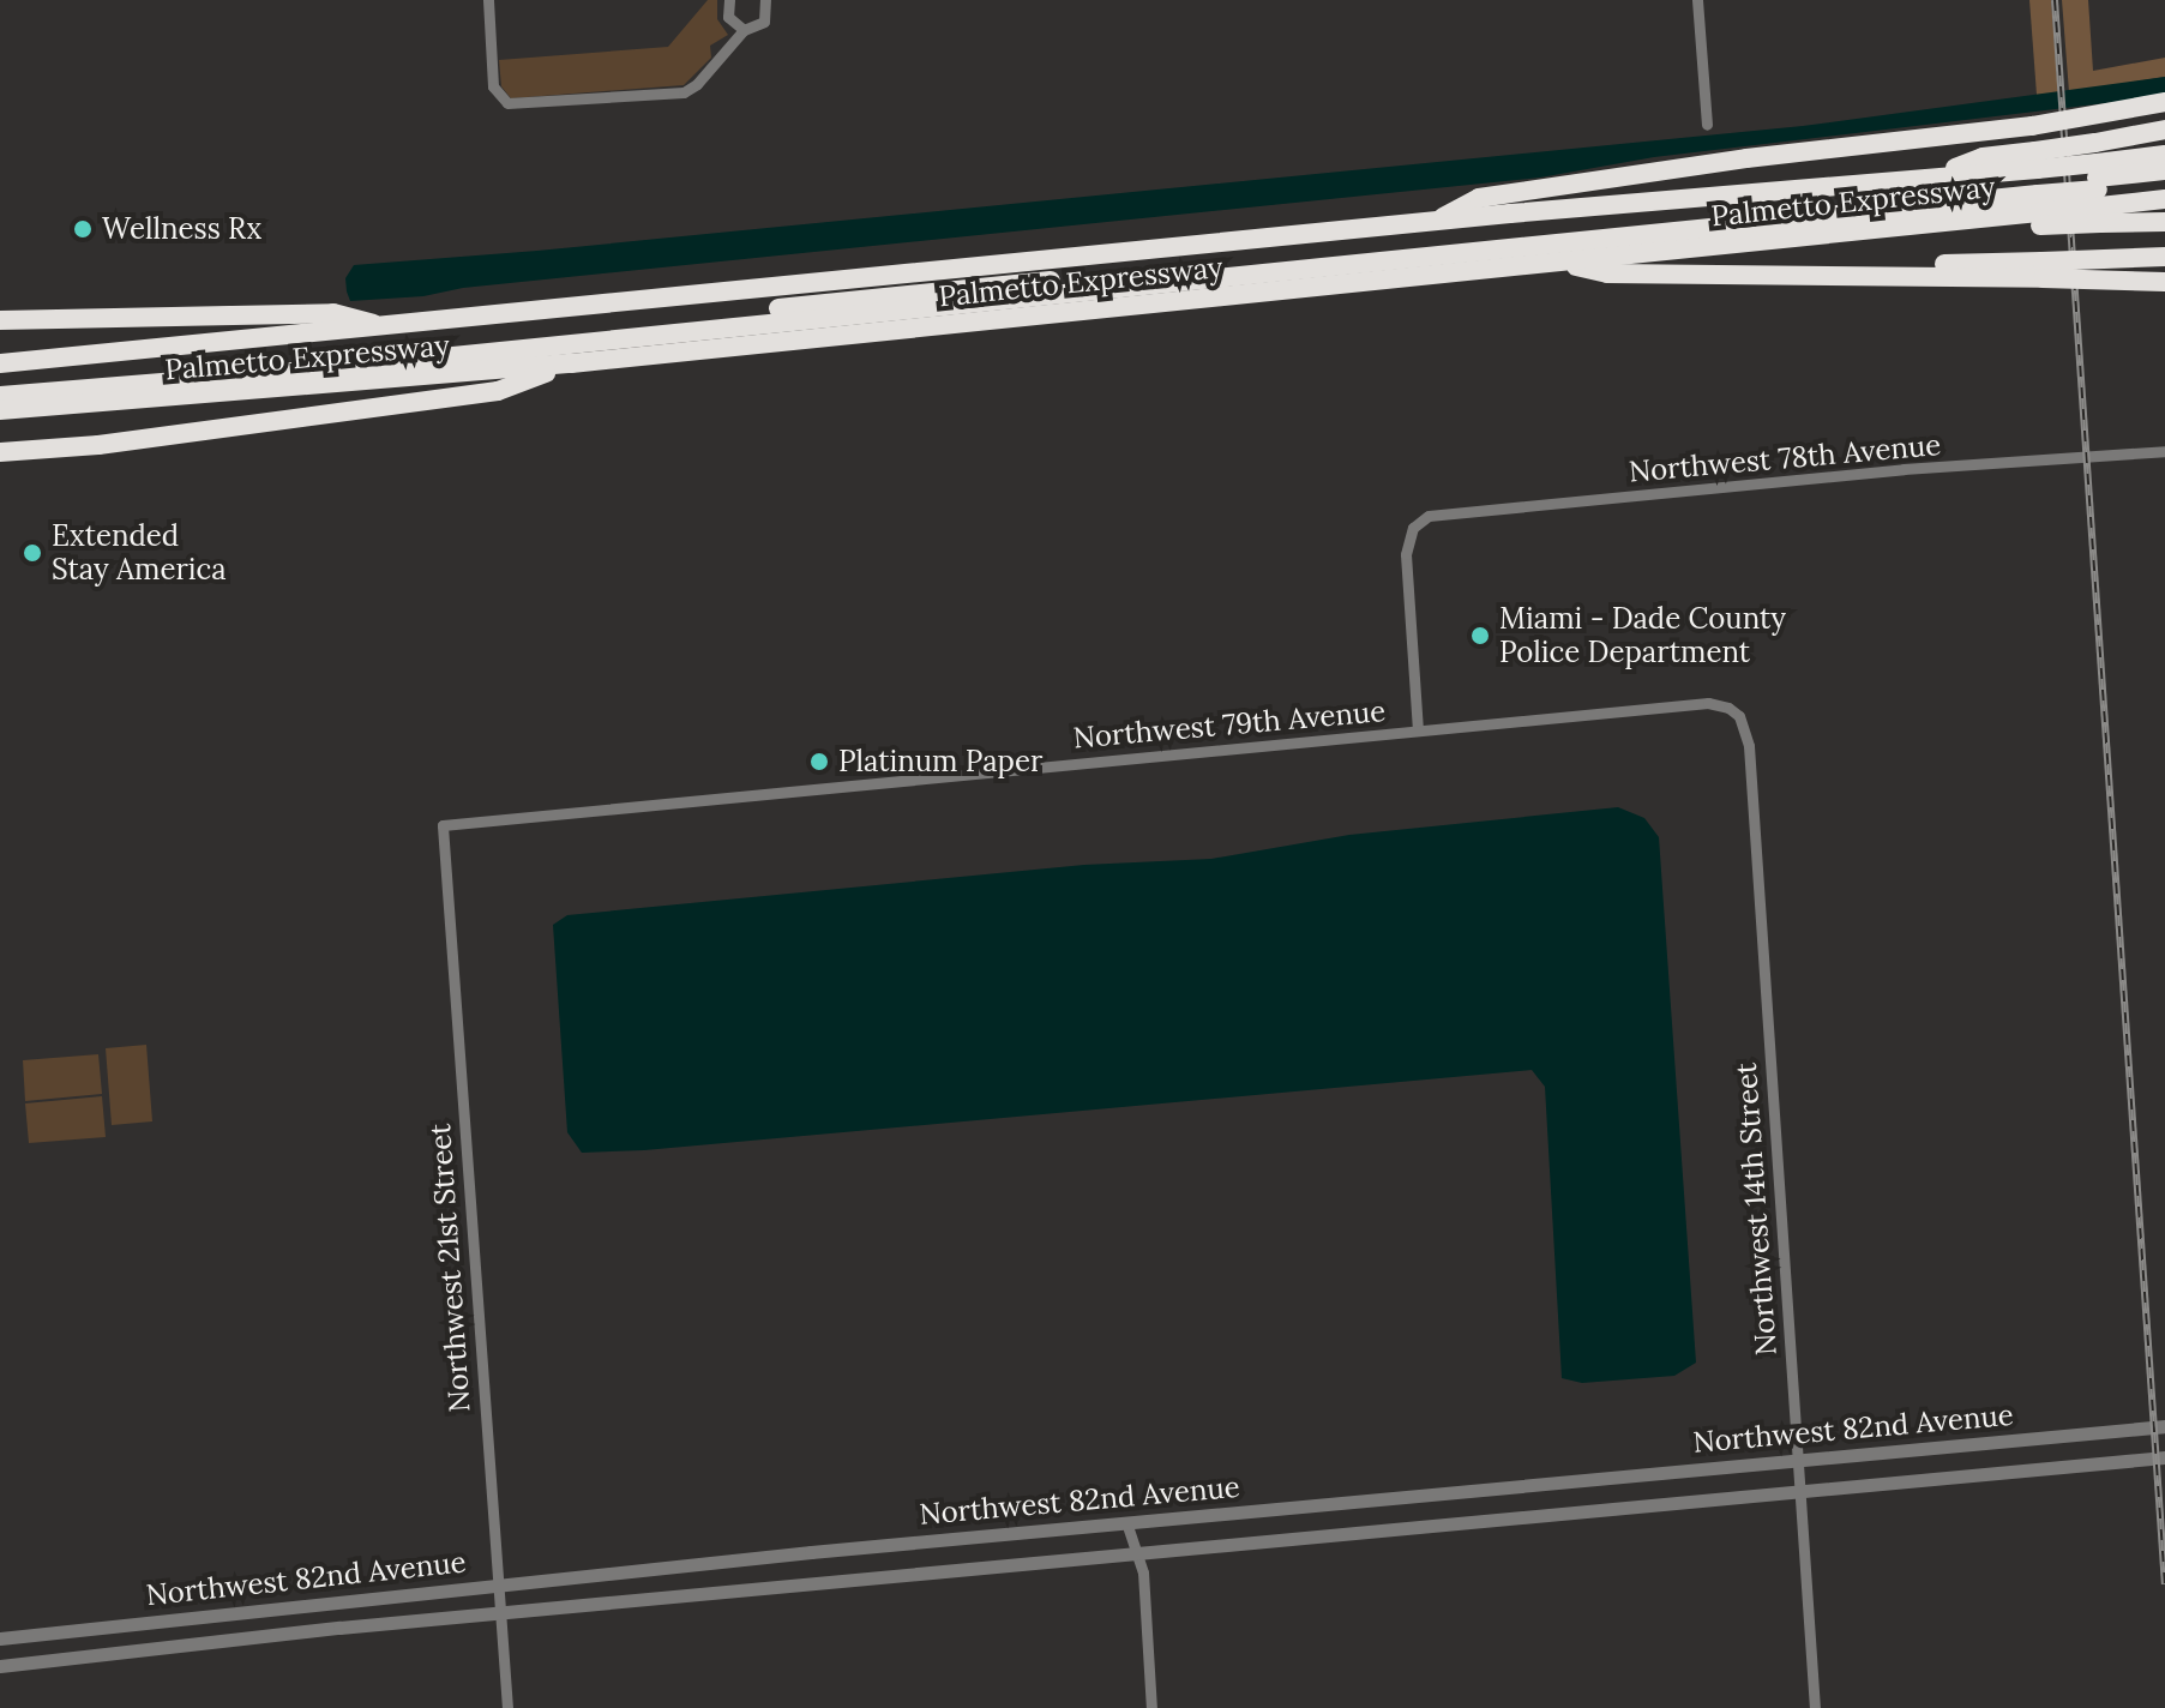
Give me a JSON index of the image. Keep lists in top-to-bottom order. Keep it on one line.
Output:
{"streets":{"highway":["Palmetto Expressway"],"street":["Northwest 78th Avenue","Northwest 79th Avenue","Northwest 14th Street","Northwest 21st Street","Northwest 82nd Avenue"]},"crossings":[["Northwest 78th Avenue","Northwest 79th Avenue"],["Northwest 79th Avenue","Northwest 14th Street"],["Northwest 79th Avenue","Northwest 21st Street"],["Northwest 14th Street","Northwest 82nd Avenue"],["Northwest 21st Street","Northwest 82nd Avenue"]],"places":["Wellness Rx","Extended Stay America","Miami - Dade County Police Department","Platinum Paper"]}
